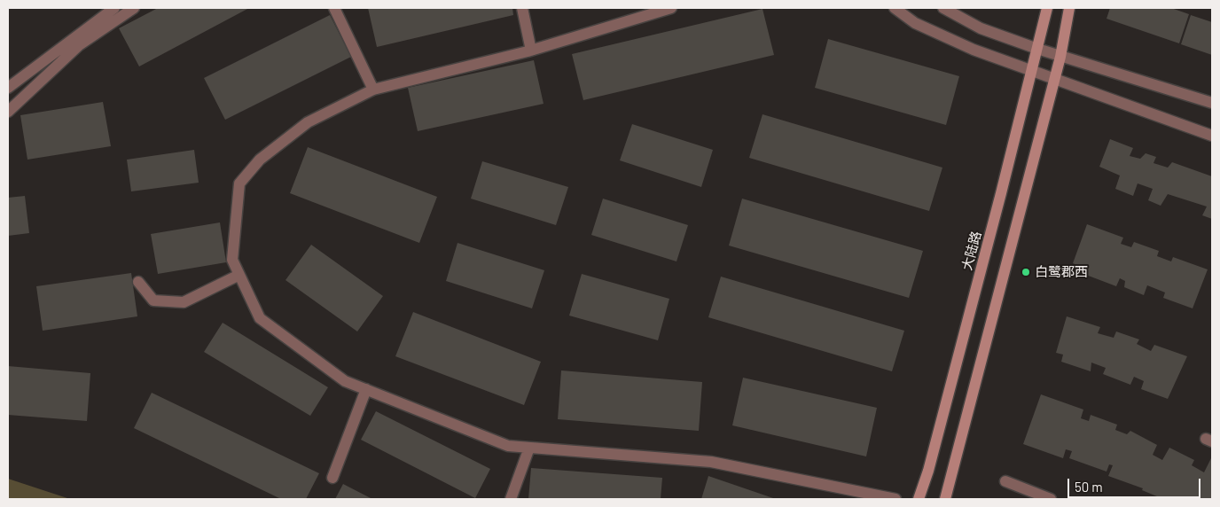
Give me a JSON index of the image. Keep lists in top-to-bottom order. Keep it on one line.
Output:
{"streets":{"main road":["大陆路"]},"places":["白鹭郡西"],"scale_bar":"50 m"}
